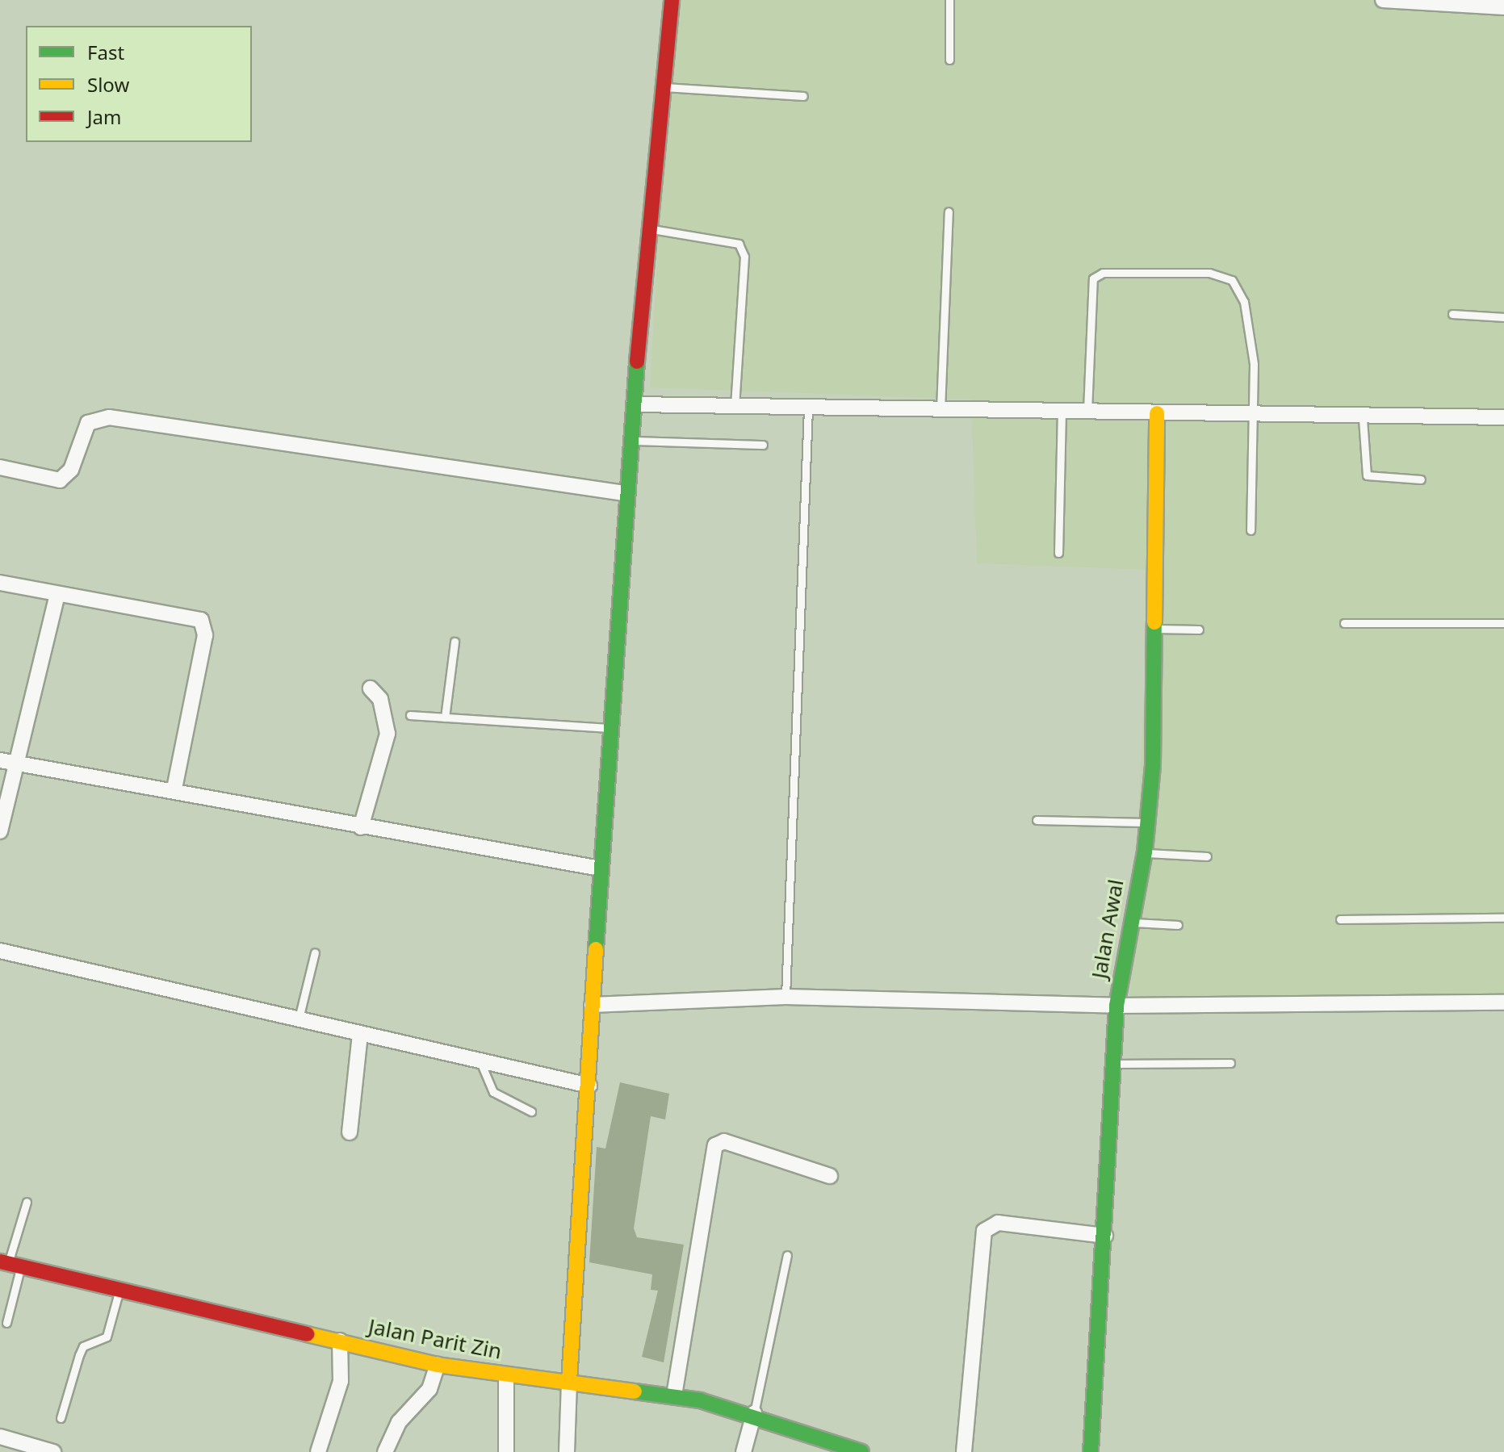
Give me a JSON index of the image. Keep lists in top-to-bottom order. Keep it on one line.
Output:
{"streets":{"street":["Jalan Awal","Jalan Parit Zin"]},"legend":["Fast","Slow","Jam"]}
